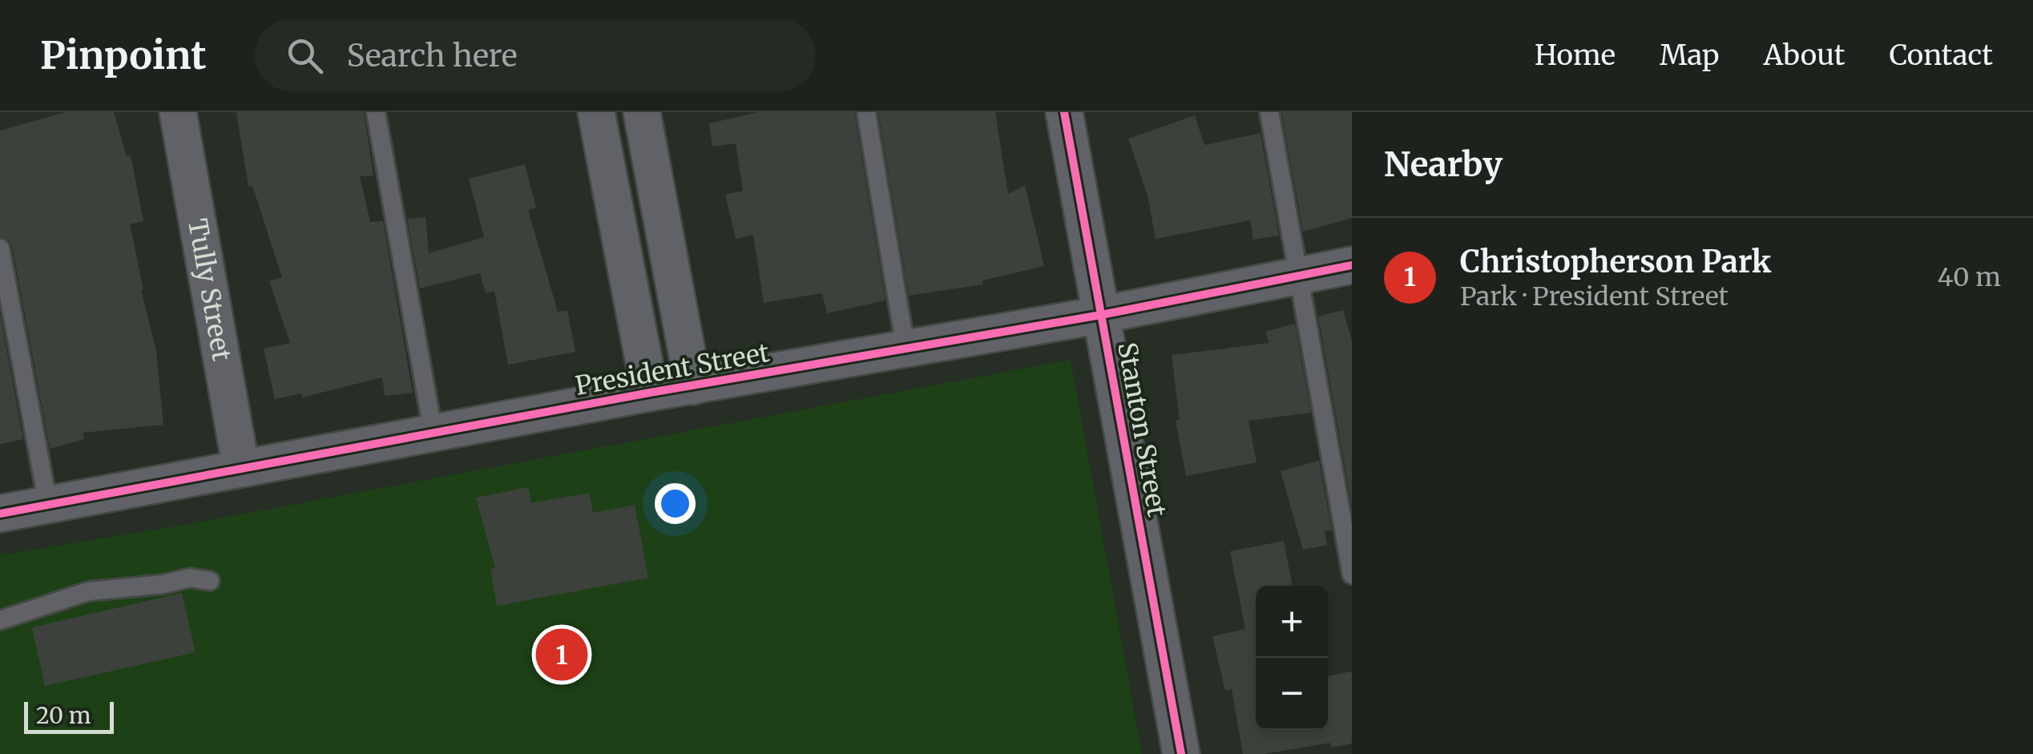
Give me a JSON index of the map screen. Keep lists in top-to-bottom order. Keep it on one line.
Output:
{"streets":{"street":["Tully Street","President Street","Stanton Street"]},"crossings":[["Tully Street","President Street"],["President Street","Stanton Street"]],"scale_bar":"20 m","page":{"header":"Pinpoint","search":"Search here","nav":["Home","Map","About","Contact"],"heading":"Nearby","list":[{"mark":"1","name":"Christopherson Park","note":"Park · President Street","value":"40 m"}],"map_buttons":["+","−"],"pins":"1","scale":"20 m"}}
